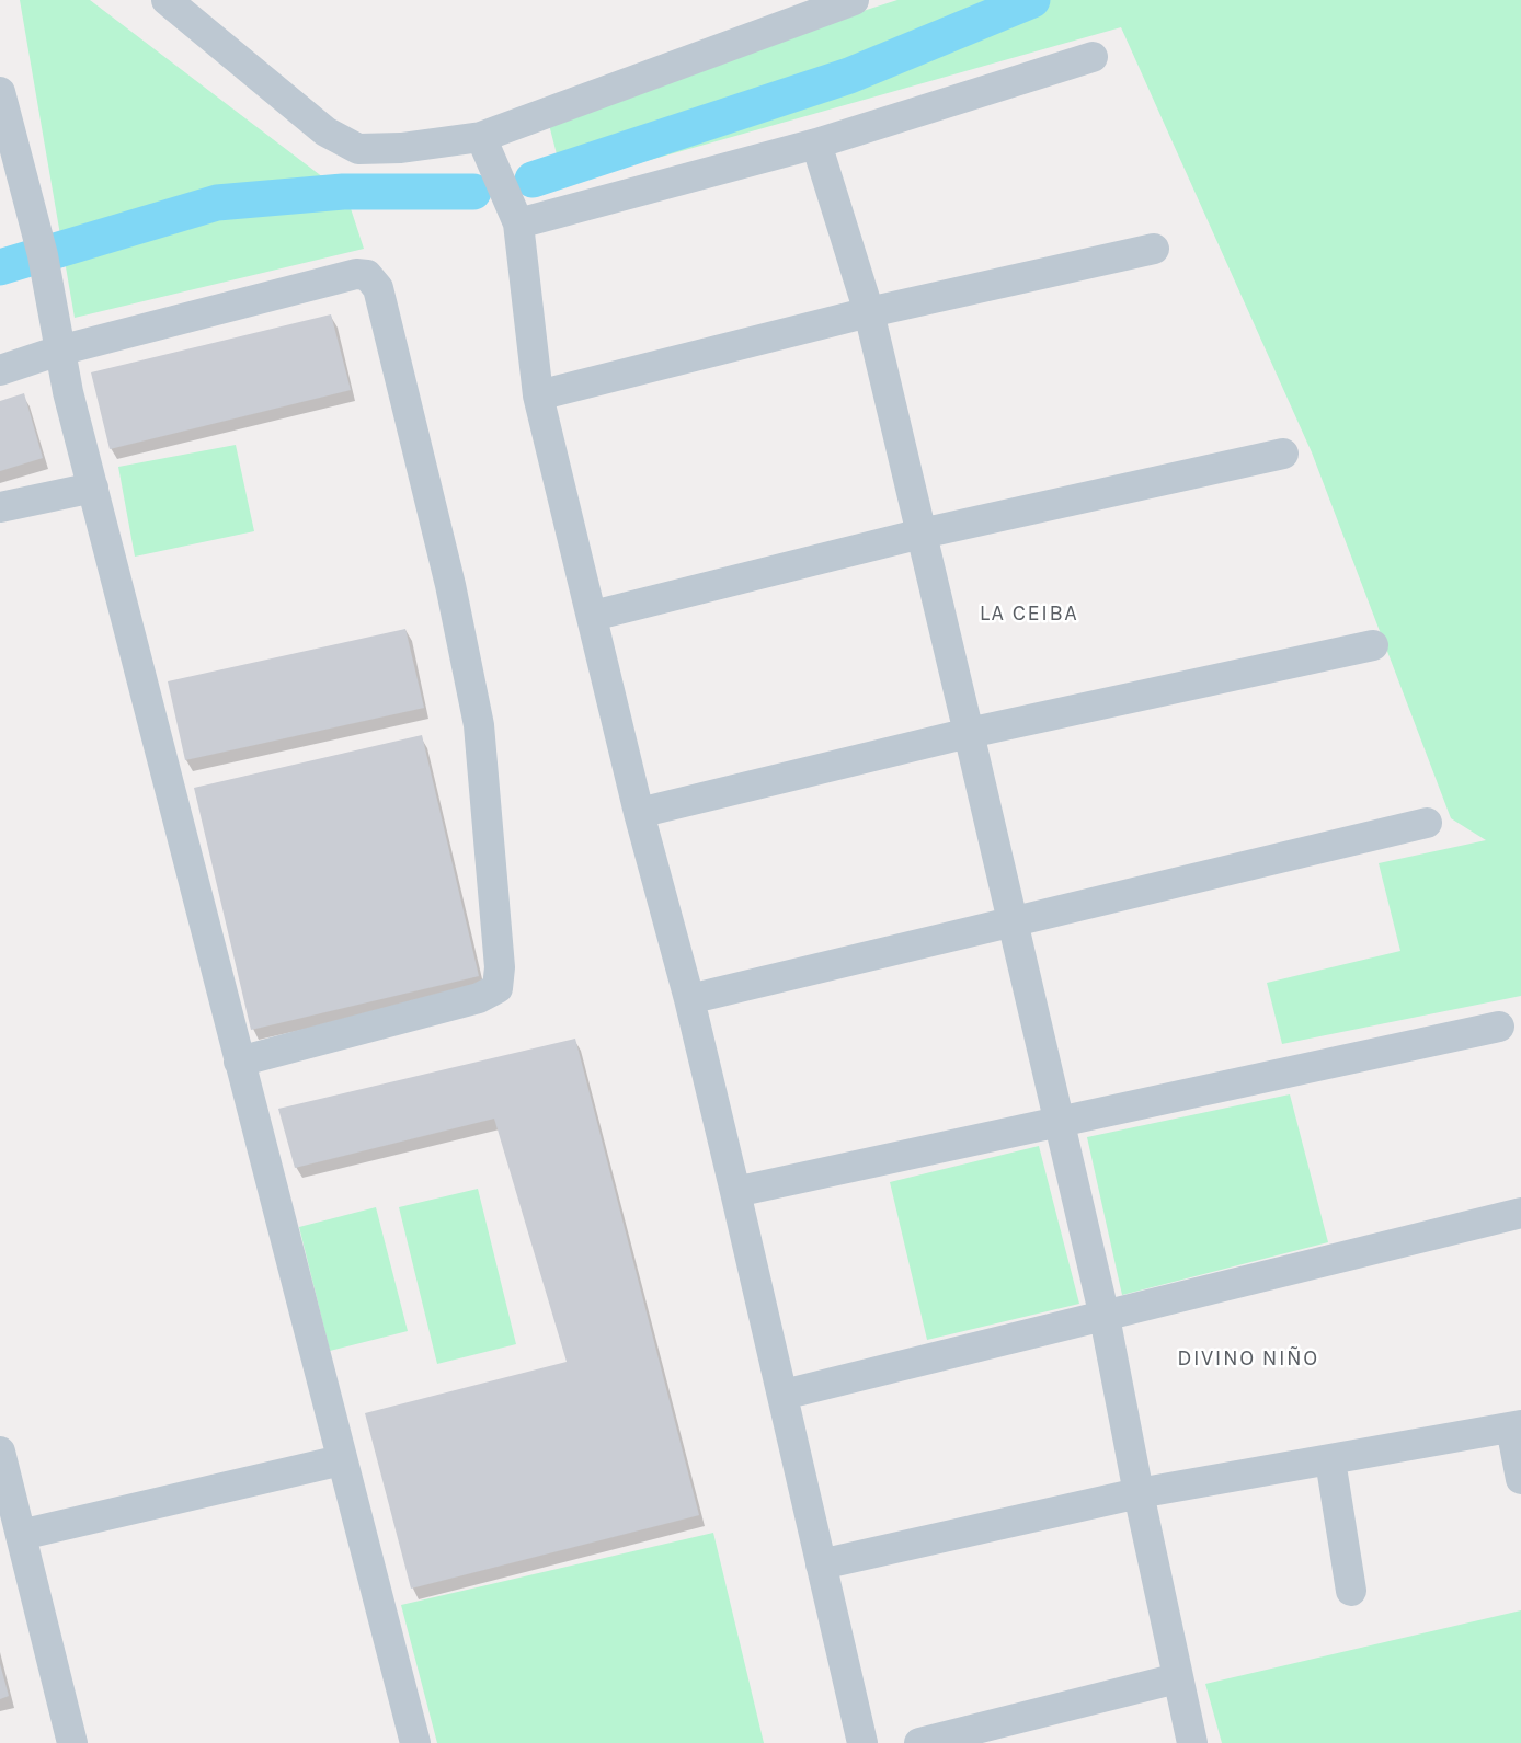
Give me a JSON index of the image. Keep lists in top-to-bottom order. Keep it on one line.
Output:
{"districts":["LA CEIBA","DIVINO NIÑO"]}
